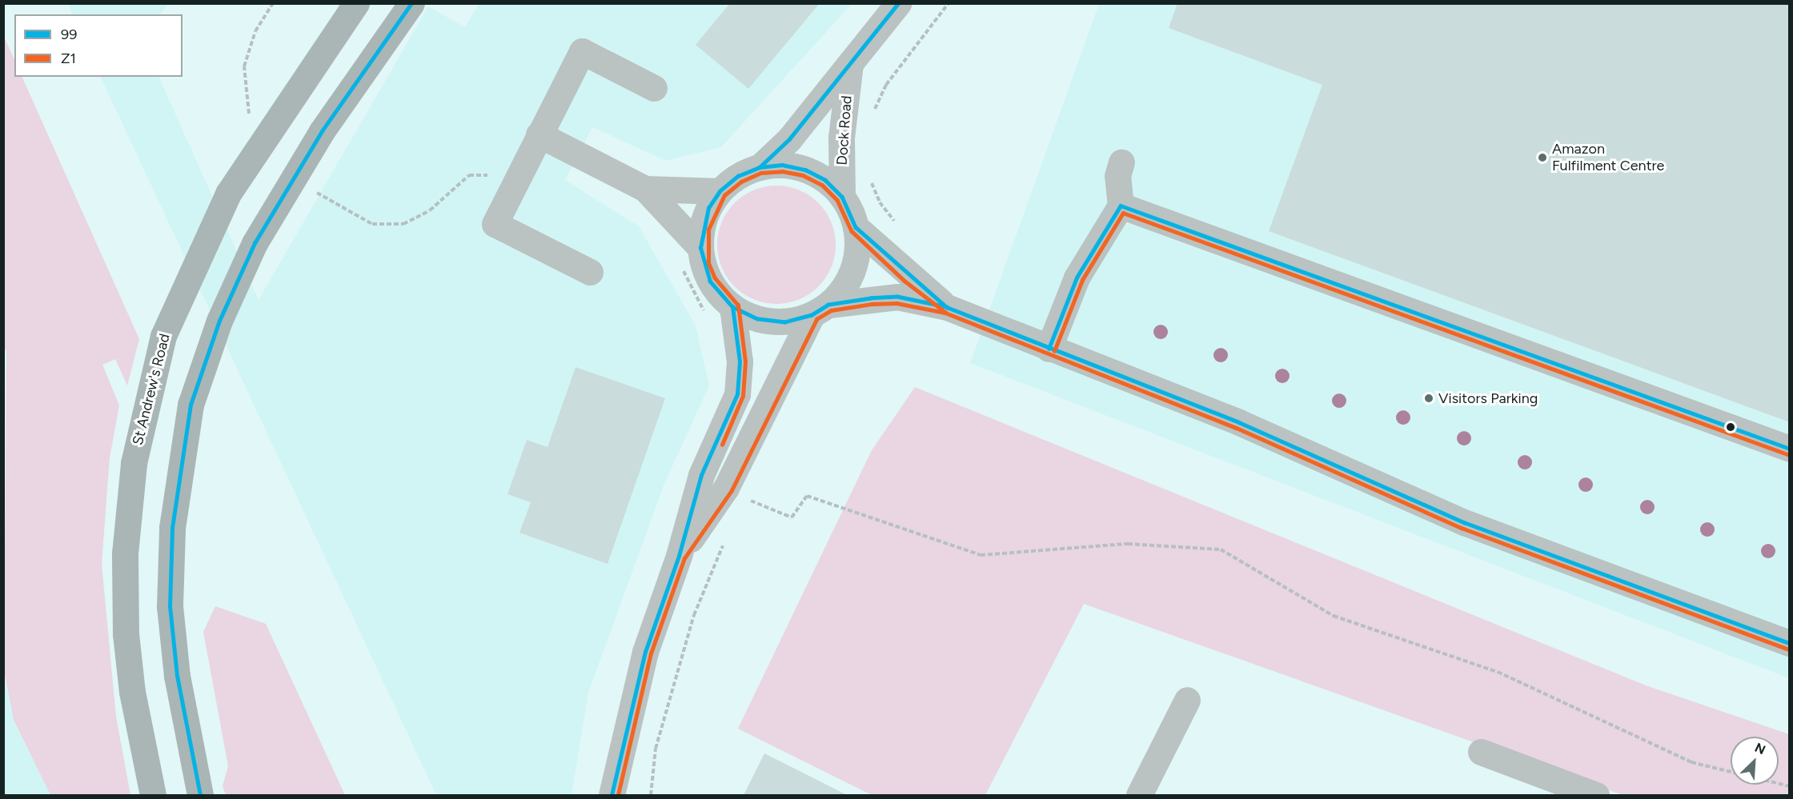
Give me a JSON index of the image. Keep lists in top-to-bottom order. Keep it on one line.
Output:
{"streets":{"highway":["St Andrew's Road"],"street":["Dock Road"]},"places":["Amazon Fulfilment Centre","Visitors Parking"],"lines":["transit line 99","transit line Z1"],"legend":["99","Z1"],"north":"top right"}
